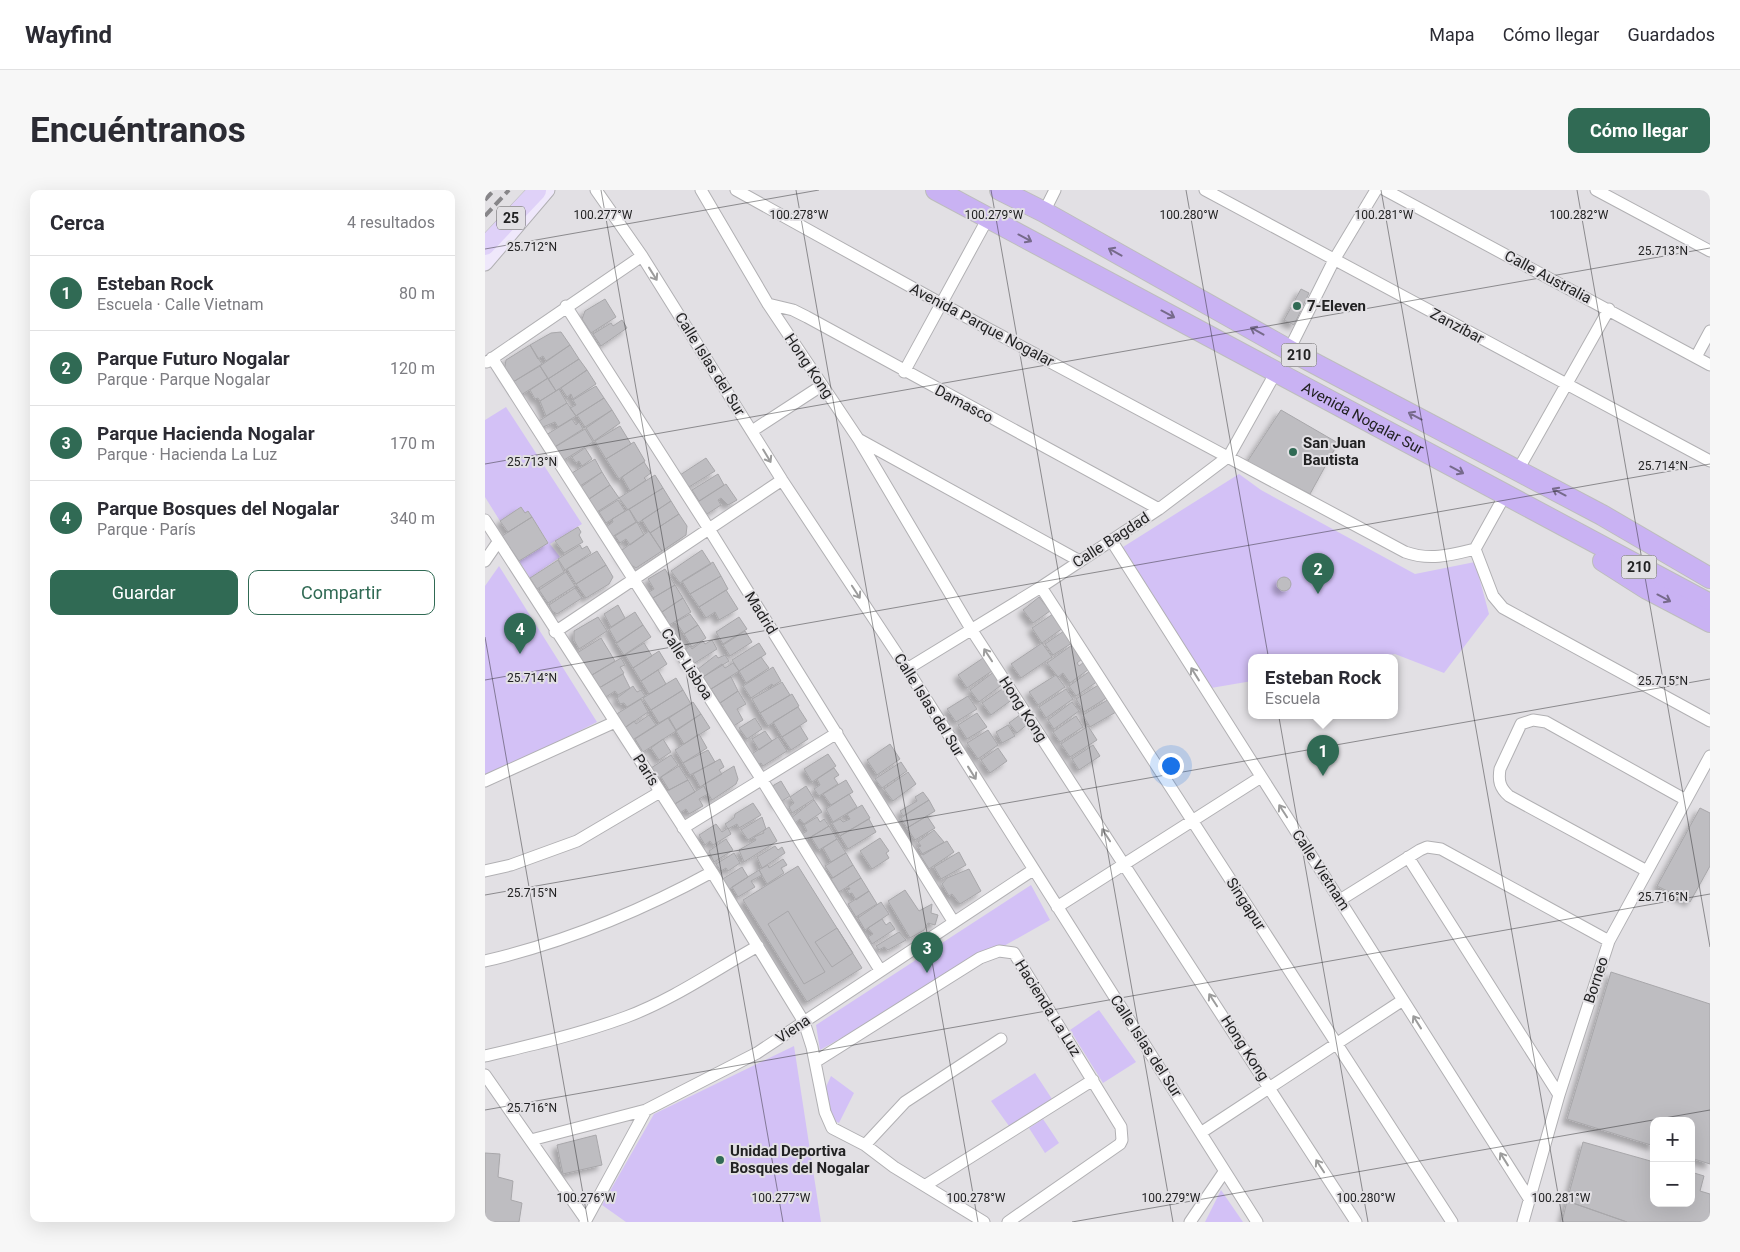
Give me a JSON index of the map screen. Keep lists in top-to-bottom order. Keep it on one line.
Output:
{"streets":{"highway":["210","Avenida Nogalar Sur"],"main road":["25"],"street":["Calle Australia","Avenida Parque Nogalar","Zanzíbar","Calle Islas del Sur","Hong Kong","Damasco","Calle Bagdad","Madrid","Calle Lisboa","París","Calle Vietnam","Singapur","Borneo","Hacienda La Luz","Viena"]},"crossings":[["Avenida Parque Nogalar","Calle Bagdad"],["Calle Islas del Sur","Calle Bagdad"],["Calle Islas del Sur","Viena"],["Hong Kong","Damasco"],["Hong Kong","Calle Bagdad"],["Damasco","Calle Bagdad"],["Avenida Nogalar Sur","Calle Bagdad"],["Calle Bagdad","Calle Vietnam"],["Calle Bagdad","Singapur"],["Madrid","Viena"],["Calle Lisboa","Viena"],["París","Viena"],["Calle Vietnam","Borneo"]],"one_way":["Calle Islas del Sur","Hong Kong","Calle Vietnam"],"places":["7-Eleven","San Juan Bautista","Unidad Deportiva Bosques del Nogalar"],"page":{"header":"Wayfind","nav":["Mapa","Cómo llegar","Guardados"],"buttons":["Cómo llegar",["Guardar","Compartir"]],"title":"Encuéntranos","heading":["Cerca","4 resultados"],"list":[{"mark":"1","name":"Esteban Rock","note":"Escuela · Calle Vietnam","value":"80 m"},{"mark":"2","name":"Parque Futuro Nogalar","note":"Parque · Parque Nogalar","value":"120 m"},{"mark":"3","name":"Parque Hacienda Nogalar","note":"Parque · Hacienda La Luz","value":"170 m"},{"mark":"4","name":"Parque Bosques del Nogalar","note":"Parque · París","value":"340 m"}],"pins":["2","4","1","3"],"popup":["Esteban Rock","Escuela"],"map_buttons":["+","−"]},"coordinates":["100.282°W","100.277°W","100.278°W","100.279°W","100.280°W","100.281°W","25.712°N","25.713°N","25.714°N","25.715°N","25.716°N","100.276°W"]}
